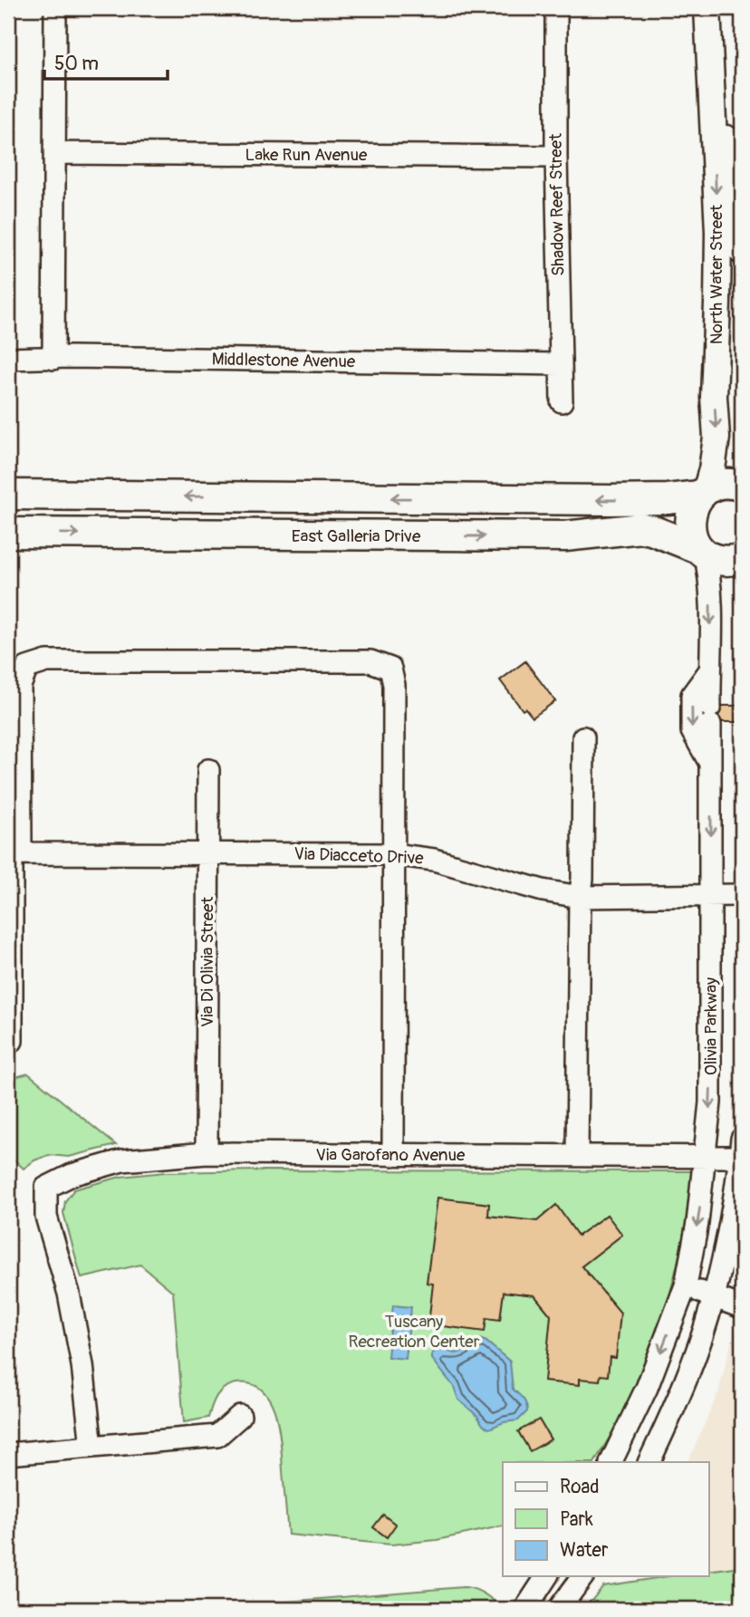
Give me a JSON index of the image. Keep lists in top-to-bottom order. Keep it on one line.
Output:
{"streets":{"main road":["East Galleria Drive"],"street":["Lake Run Avenue","Shadow Reef Street","North Water Street","Middlestone Avenue","Via Diacceto Drive","Via Di Olivia Street","Olivia Parkway","Via Garofano Avenue"]},"crossings":[["Lake Run Avenue","Shadow Reef Street"],["Shadow Reef Street","Middlestone Avenue"],["East Galleria Drive","Olivia Parkway"],["Via Diacceto Drive","Via Di Olivia Street"],["Via Diacceto Drive","Olivia Parkway"],["Via Di Olivia Street","Via Garofano Avenue"],["Olivia Parkway","Via Garofano Avenue"]],"parks":["Tuscany Recreation Center"],"legend":["Road","Park","Water"],"scale_bar":"50 m"}
